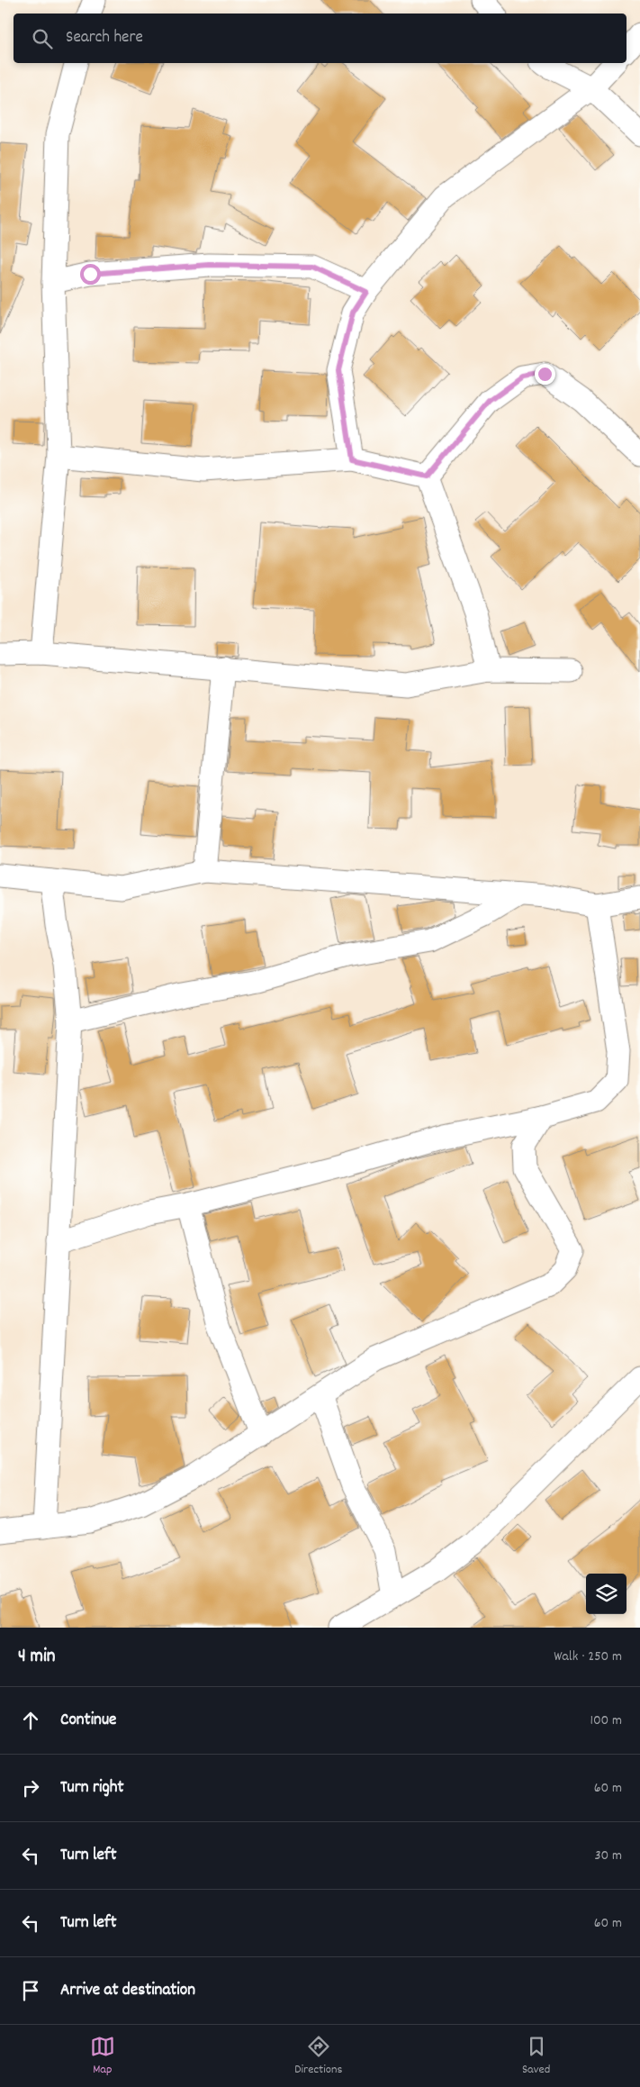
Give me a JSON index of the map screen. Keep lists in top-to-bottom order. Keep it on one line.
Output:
{"page":{"search":"Search here","heading":["4 min","Walk · 250 m"],"list":[["Continue","100 m"],["Turn right","60 m"],["Turn left","30 m"],["Turn left","60 m"],"Arrive at destination"],"nav":["Map","Directions","Saved"]}}
